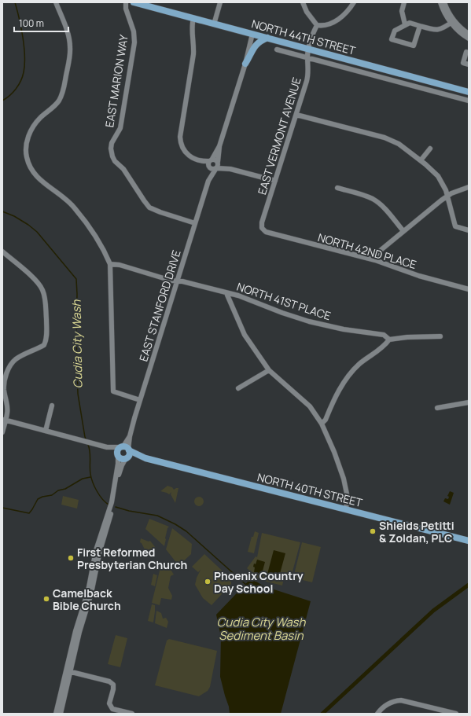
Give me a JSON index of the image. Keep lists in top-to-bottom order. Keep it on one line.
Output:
{"streets":{"main road":["NORTH 44TH STREET","NORTH 40TH STREET"],"street":["EAST MARION WAY","EAST VERMONT AVENUE","NORTH 42ND PLACE","NORTH 41ST PLACE","EAST STANFORD DRIVE"]},"crossings":[["NORTH 44TH STREET","EAST VERMONT AVENUE"],["NORTH 44TH STREET","EAST STANFORD DRIVE"],["EAST MARION WAY","EAST STANFORD DRIVE"],["EAST VERMONT AVENUE","NORTH 42ND PLACE"],["NORTH 41ST PLACE","EAST STANFORD DRIVE"],["EAST STANFORD DRIVE","NORTH 40TH STREET"]],"water":["Cudia City Wash","Cudia City Wash Sediment Basin"],"places":["Shields Petitti & Zoldan, PLC","First Reformed Presbyterian Church","Phoenix Country Day School","Camelback Bible Church"],"scale_bar":"100 m"}
